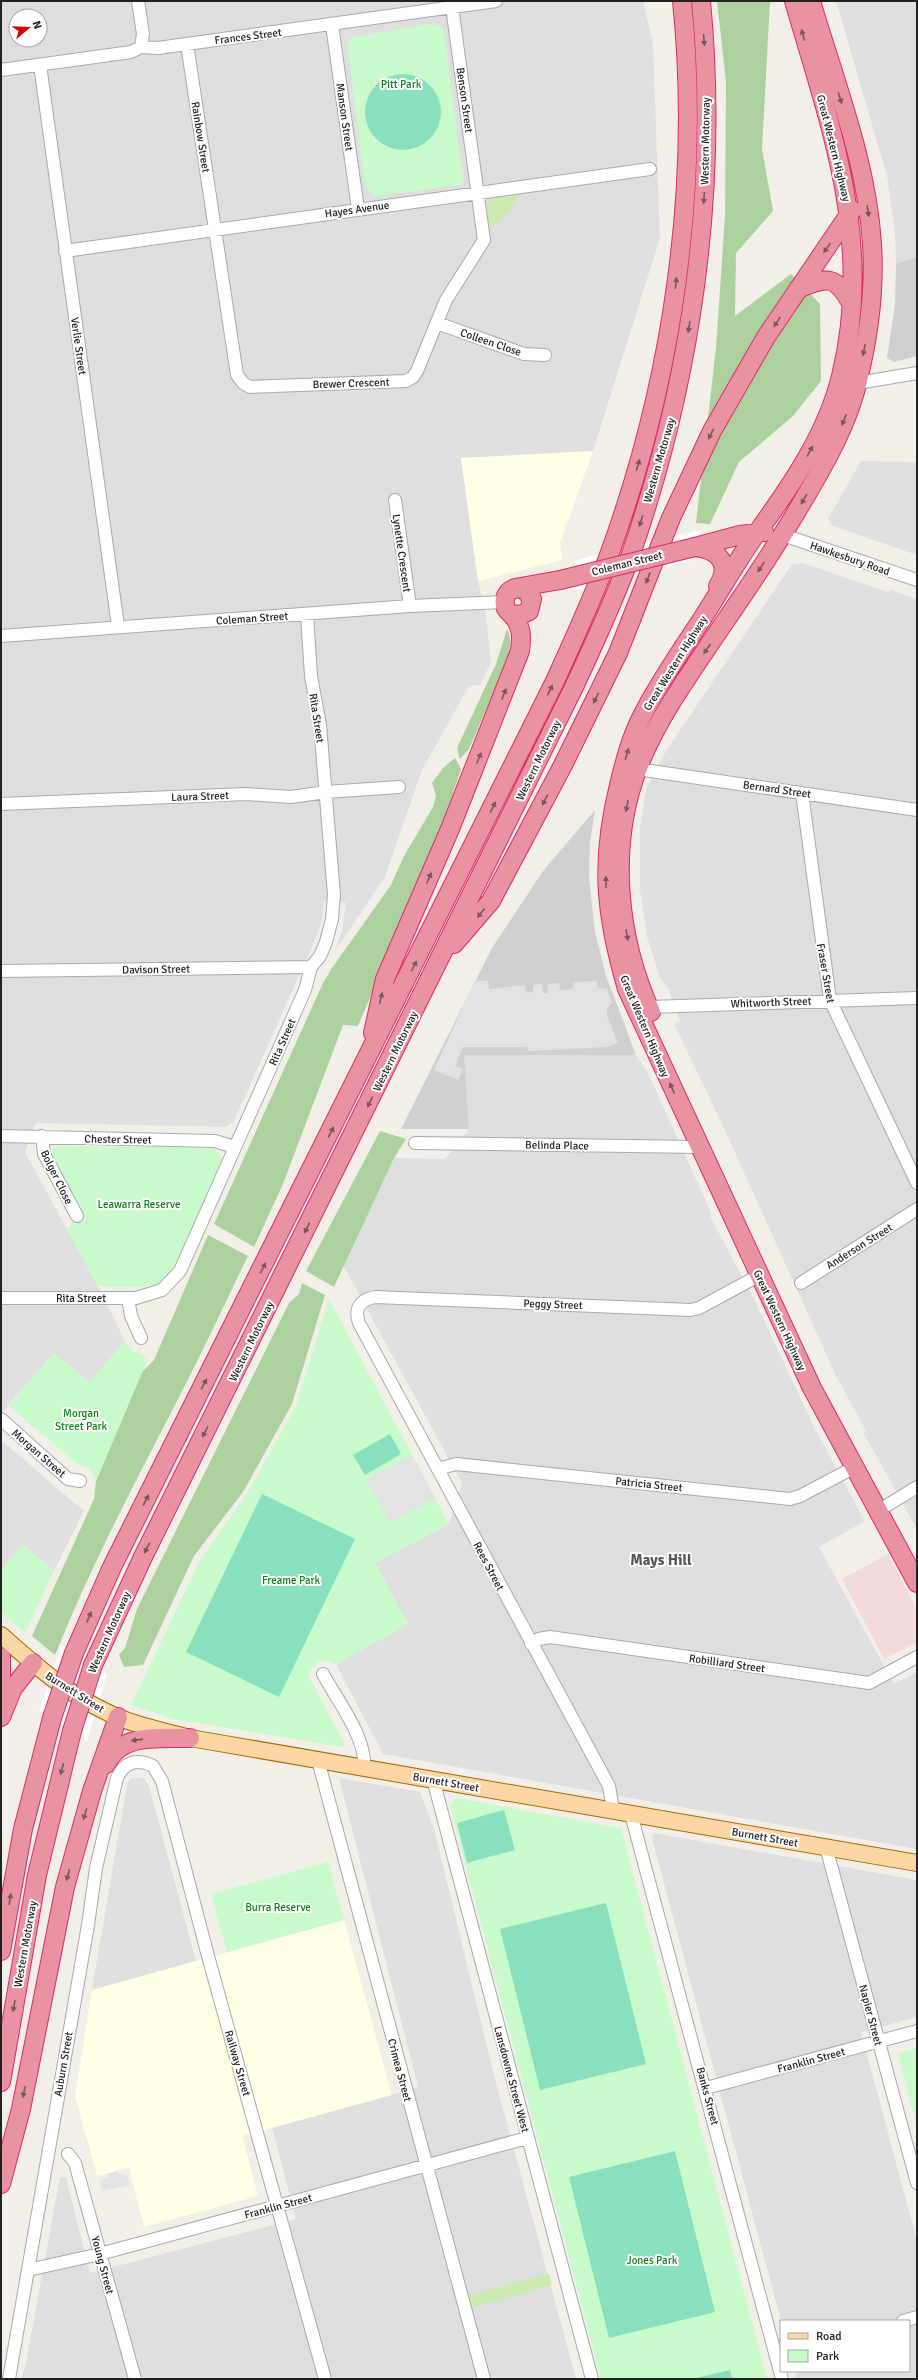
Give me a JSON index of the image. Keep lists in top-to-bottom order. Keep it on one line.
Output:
{"streets":{"highway":["Western Motorway","Great Western Highway","Coleman Street"],"main road":["Burnett Street"],"street":["Frances Street","Benson Street","Manson Street","Rainbow Street","Hayes Avenue","Colleen Close","Verlie Street","Brewer Crescent","Lynette Crescent","Hawkesbury Road","Rita Street","Bernard Street","Laura Street","Davison Street","Fraser Street","Whitworth Street","Chester Street","Belinda Place","Bolger Close","Anderson Street","Peggy Street","Morgan Street","Patricia Street","Rees Street","Robilliard Street","Napier Street","Franklin Street","Railway Street","Auburn Street","Crimea Street","Lansdowne Street West","Banks Street","Young Street"]},"crossings":[["Frances Street","Benson Street"],["Frances Street","Manson Street"],["Frances Street","Rainbow Street"],["Frances Street","Verlie Street"],["Benson Street","Hayes Avenue"],["Benson Street","Brewer Crescent"],["Manson Street","Hayes Avenue"],["Rainbow Street","Hayes Avenue"],["Rainbow Street","Brewer Crescent"],["Great Western Highway","Hawkesbury Road"],["Great Western Highway","Coleman Street"],["Great Western Highway","Bernard Street"],["Great Western Highway","Whitworth Street"],["Great Western Highway","Belinda Place"],["Great Western Highway","Peggy Street"],["Great Western Highway","Patricia Street"],["Hayes Avenue","Verlie Street"],["Hayes Avenue","Brewer Crescent"],["Colleen Close","Brewer Crescent"],["Verlie Street","Coleman Street"],["Lynette Crescent","Coleman Street"],["Hawkesbury Road","Coleman Street"],["Coleman Street","Rita Street"],["Rita Street","Laura Street"],["Rita Street","Davison Street"],["Rita Street","Chester Street"],["Bernard Street","Fraser Street"],["Fraser Street","Whitworth Street"],["Chester Street","Bolger Close"],["Peggy Street","Rees Street"],["Patricia Street","Rees Street"],["Rees Street","Robilliard Street"],["Rees Street","Burnett Street"],["Burnett Street","Napier Street"],["Burnett Street","Crimea Street"],["Burnett Street","Lansdowne Street West"],["Burnett Street","Banks Street"],["Napier Street","Franklin Street"],["Franklin Street","Railway Street"],["Franklin Street","Auburn Street"],["Franklin Street","Crimea Street"],["Franklin Street","Lansdowne Street West"],["Franklin Street","Banks Street"],["Franklin Street","Young Street"],["Railway Street","Auburn Street"]],"districts":["Mays Hill"],"parks":["Pitt Park","Leawarra Reserve","Morgan Street Park","Freame Park","Burra Reserve","Jones Park"],"legend":["Road","Park"],"north":"right"}
